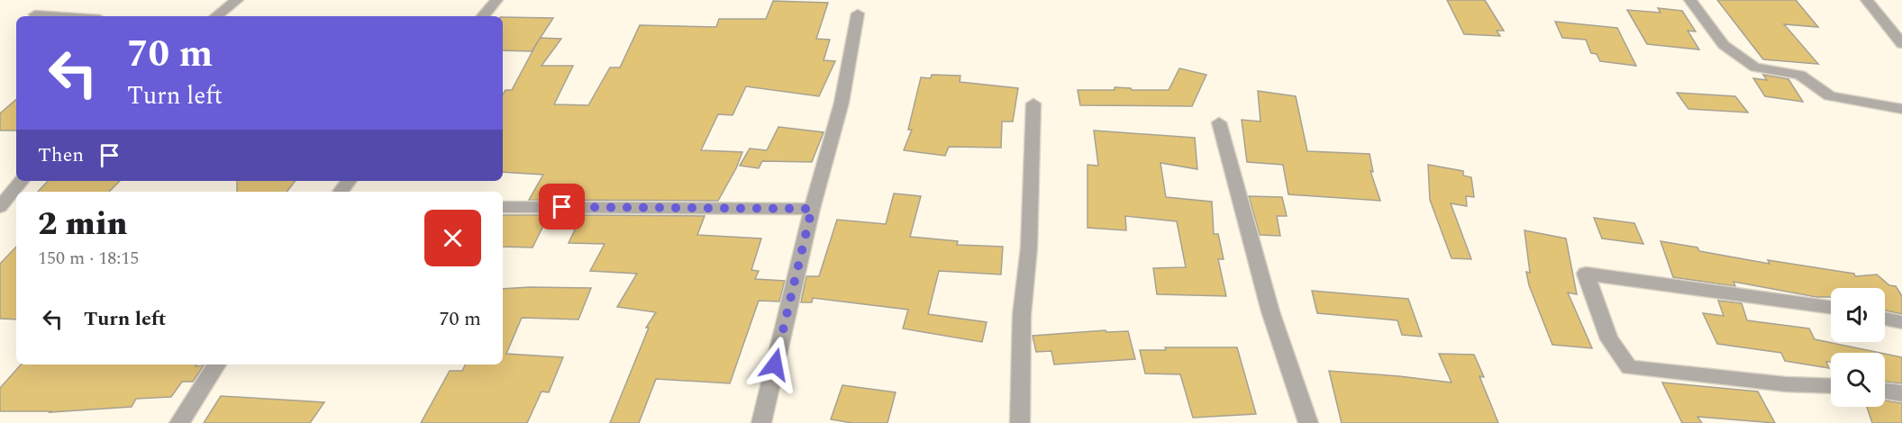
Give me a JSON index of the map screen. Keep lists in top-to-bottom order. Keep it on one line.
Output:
{"page":{"turn":["70 m","Turn left"],"then":"Then","heading":["2 min","150 m · 18:15"],"list":[{"name":"Turn left","value":"70 m"}]}}
